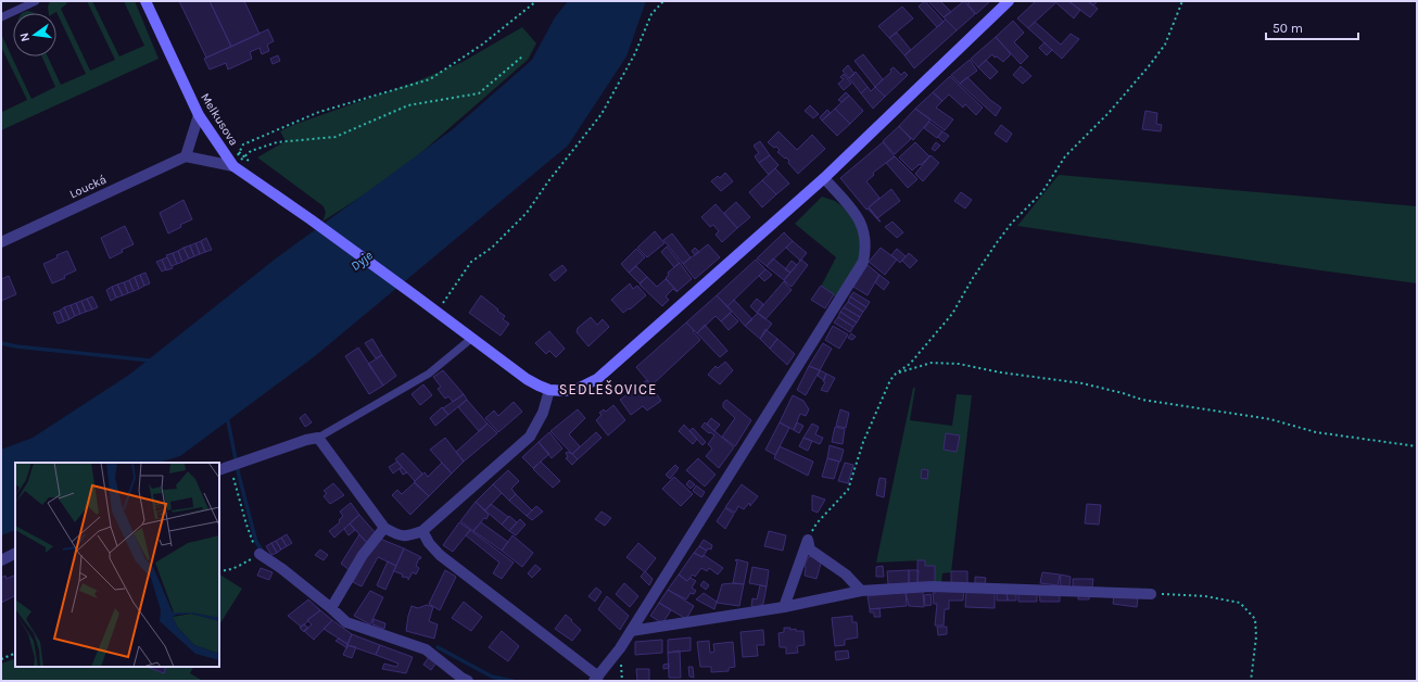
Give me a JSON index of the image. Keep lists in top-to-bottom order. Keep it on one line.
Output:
{"streets":{"street":["Melkusova","Loucká"]},"districts":["SEDLEŠOVICE"],"water":["Dyje"],"scale_bar":"50 m","north":"left"}
